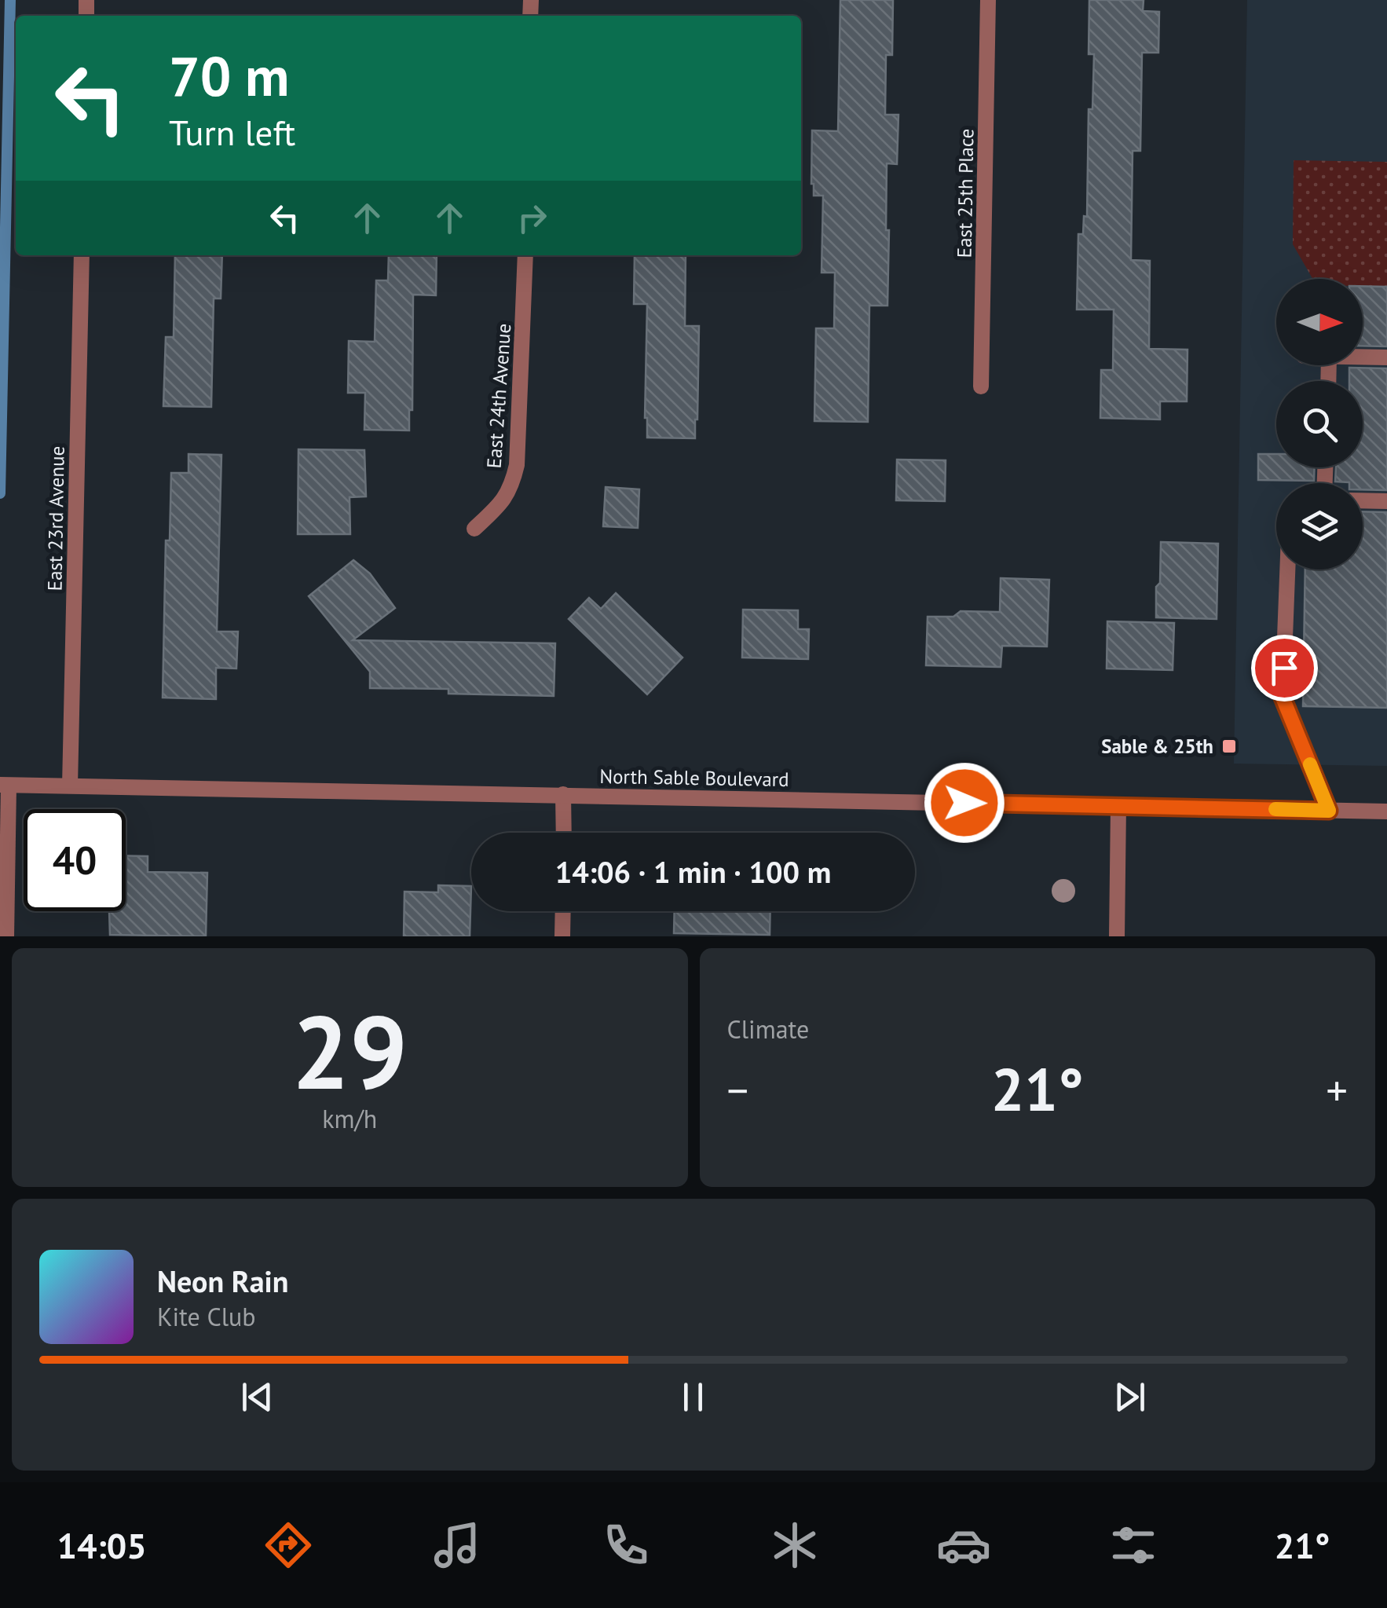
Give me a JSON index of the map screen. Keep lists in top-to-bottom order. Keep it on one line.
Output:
{"streets":{"street":["East 25th Place","East 24th Avenue","East 23rd Avenue","North Sable Boulevard"]},"crossings":[["East 23rd Avenue","North Sable Boulevard"]],"places":{"transit":["Sable & 25th"]},"north":"right","page":{"turn":["70 m","Turn left"],"limit":"40","trip":"14:06 · 1 min · 100 m","tile":[["29","km/h"],"Climate"],"heat":["−","21°","+"],"song":["Neon Rain","Kite Club"],"tabs":["14:05","21°"]}}
